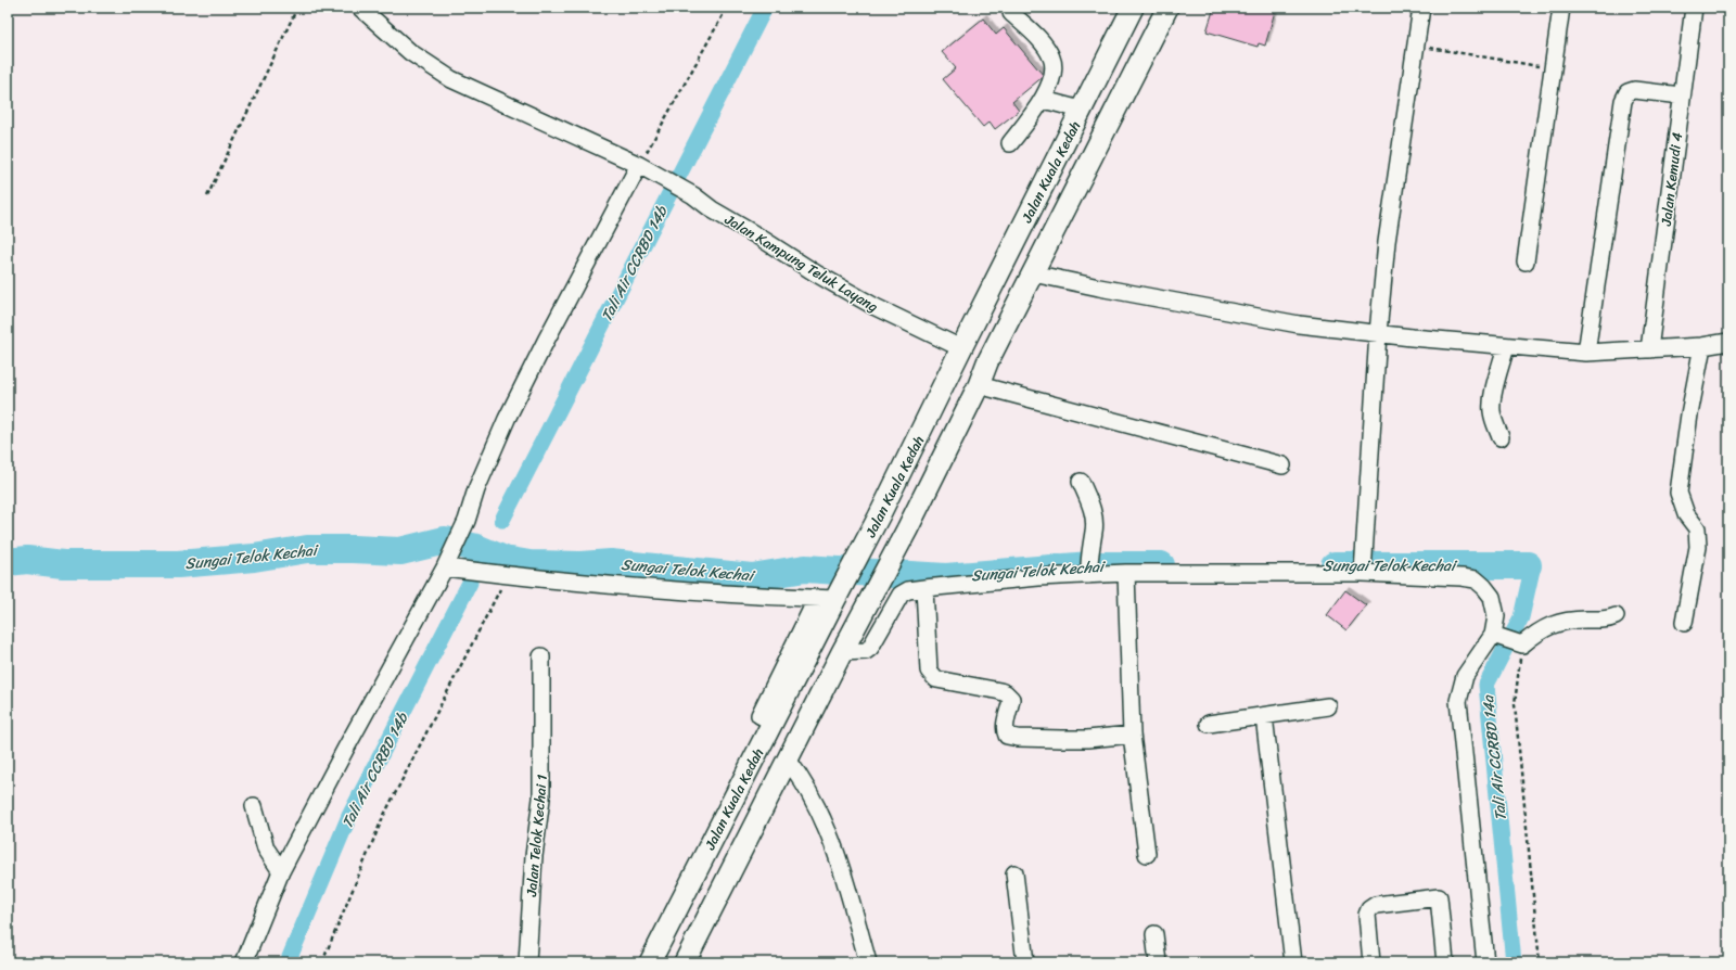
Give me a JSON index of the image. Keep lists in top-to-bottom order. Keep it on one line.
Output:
{"streets":{"main road":["Jalan Kuala Kedah"],"street":["Jalan Kemudi 4","Jalan Kampung Teluk Layang","Jalan Telok Kechai 1"]},"crossings":[["Jalan Kuala Kedah","Jalan Kampung Teluk Layang"]],"water":["Tali Air CCRBD 14b","Sungai Telok Kechai","Tali Air CCRBD 14a"]}
